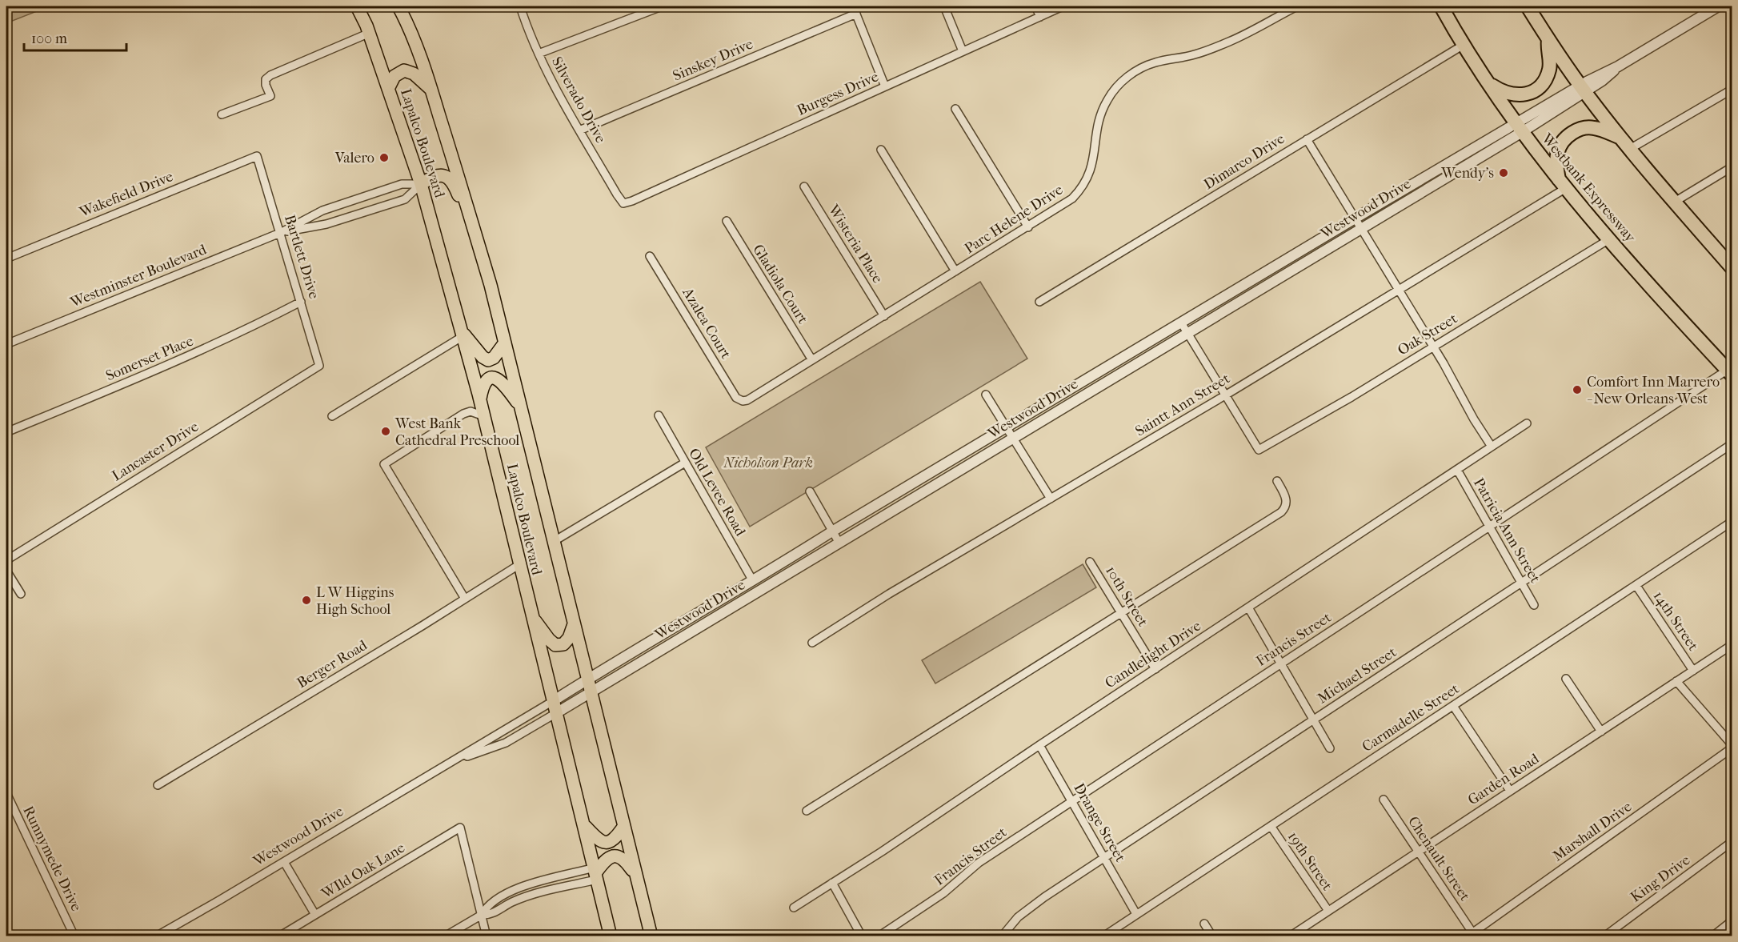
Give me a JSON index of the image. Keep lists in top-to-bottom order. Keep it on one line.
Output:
{"streets":{"highway":["Westbank Expressway"],"main road":["Lapalco Boulevard"],"street":["Sinskey Drive","Burgess Drive","Silverado Drive","Dimarco Drive","Wakefield Drive","Westwood Drive","Parc Helene Drive","Wisteria Place","Bartlett Drive","Westminster Boulevard","Gladiola Court","Azalea Court","Oak Street","Somerset Place","Saintt Ann Street","Lancaster Drive","Old Levee Road","Patricia Ann Street","10th Street","14th Street","Francis Street","Candlelight Drive","Berger Road","Michael Street","Carmadelle Street","Garden Road","Drange Street","Marshall Drive","Runnymede Drive","Chenault Street","19th Street","WIld Oak Lane","King Drive"]},"crossings":[["Sinskey Drive","Silverado Drive"],["Burgess Drive","Silverado Drive"],["Lapalco Boulevard","Westwood Drive"],["Lapalco Boulevard","Westminster Boulevard"],["Lapalco Boulevard","Berger Road"],["Dimarco Drive","Westbank Expressway"],["Westbank Expressway","Westwood Drive"],["Westbank Expressway","Oak Street"],["Westbank Expressway","Saintt Ann Street"],["Westbank Expressway","Francis Street"],["Wakefield Drive","Bartlett Drive"],["Westwood Drive","Old Levee Road"],["Parc Helene Drive","Wisteria Place"],["Parc Helene Drive","Gladiola Court"],["Parc Helene Drive","Azalea Court"],["Bartlett Drive","Westminster Boulevard"],["Bartlett Drive","Somerset Place"],["Bartlett Drive","Lancaster Drive"],["Oak Street","Saintt Ann Street"],["Patricia Ann Street","Francis Street"],["Patricia Ann Street","Candlelight Drive"],["Patricia Ann Street","Michael Street"],["10th Street","Candlelight Drive"],["14th Street","Carmadelle Street"],["14th Street","Garden Road"],["Francis Street","Drange Street"],["Candlelight Drive","Drange Street"],["Michael Street","Drange Street"],["Carmadelle Street","Drange Street"],["Carmadelle Street","19th Street"],["Garden Road","Chenault Street"],["Garden Road","19th Street"],["Marshall Drive","Chenault Street"]],"parks":["Nicholson Park"],"places":["Valero","Wendy’s","Comfort Inn Marrero - New Orleans West","West Bank Cathedral Preschool","L W Higgins High School"],"scale_bar":"100 m"}
